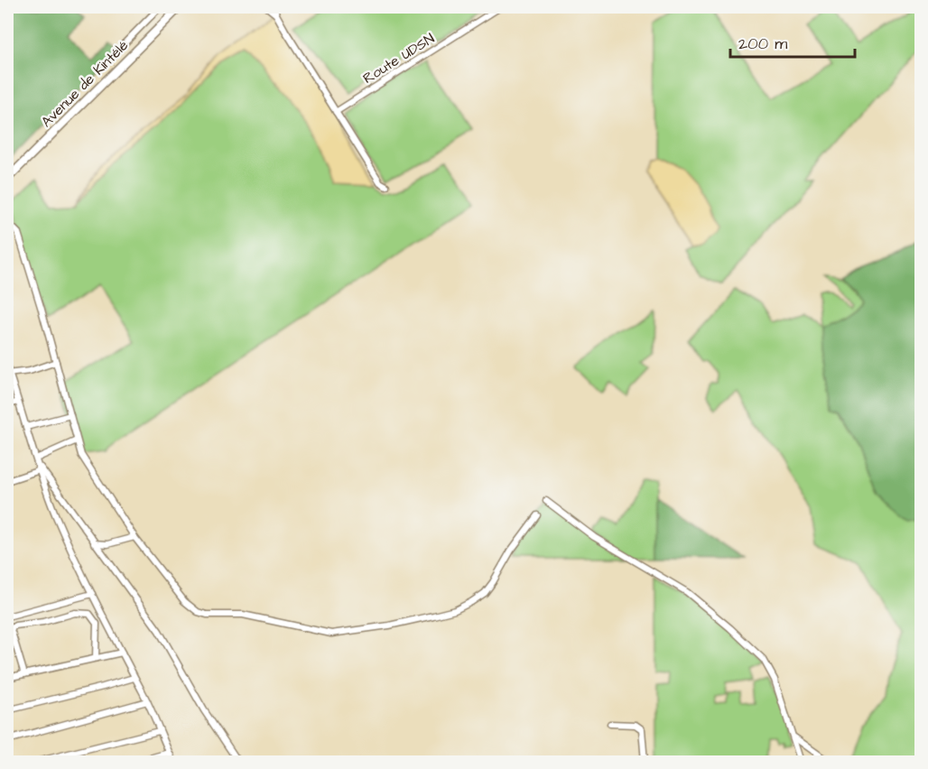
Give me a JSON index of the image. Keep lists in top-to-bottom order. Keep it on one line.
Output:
{"streets":{"main road":["Avenue de Kintélé"],"street":["Route UDSN"]},"scale_bar":"200 m"}
